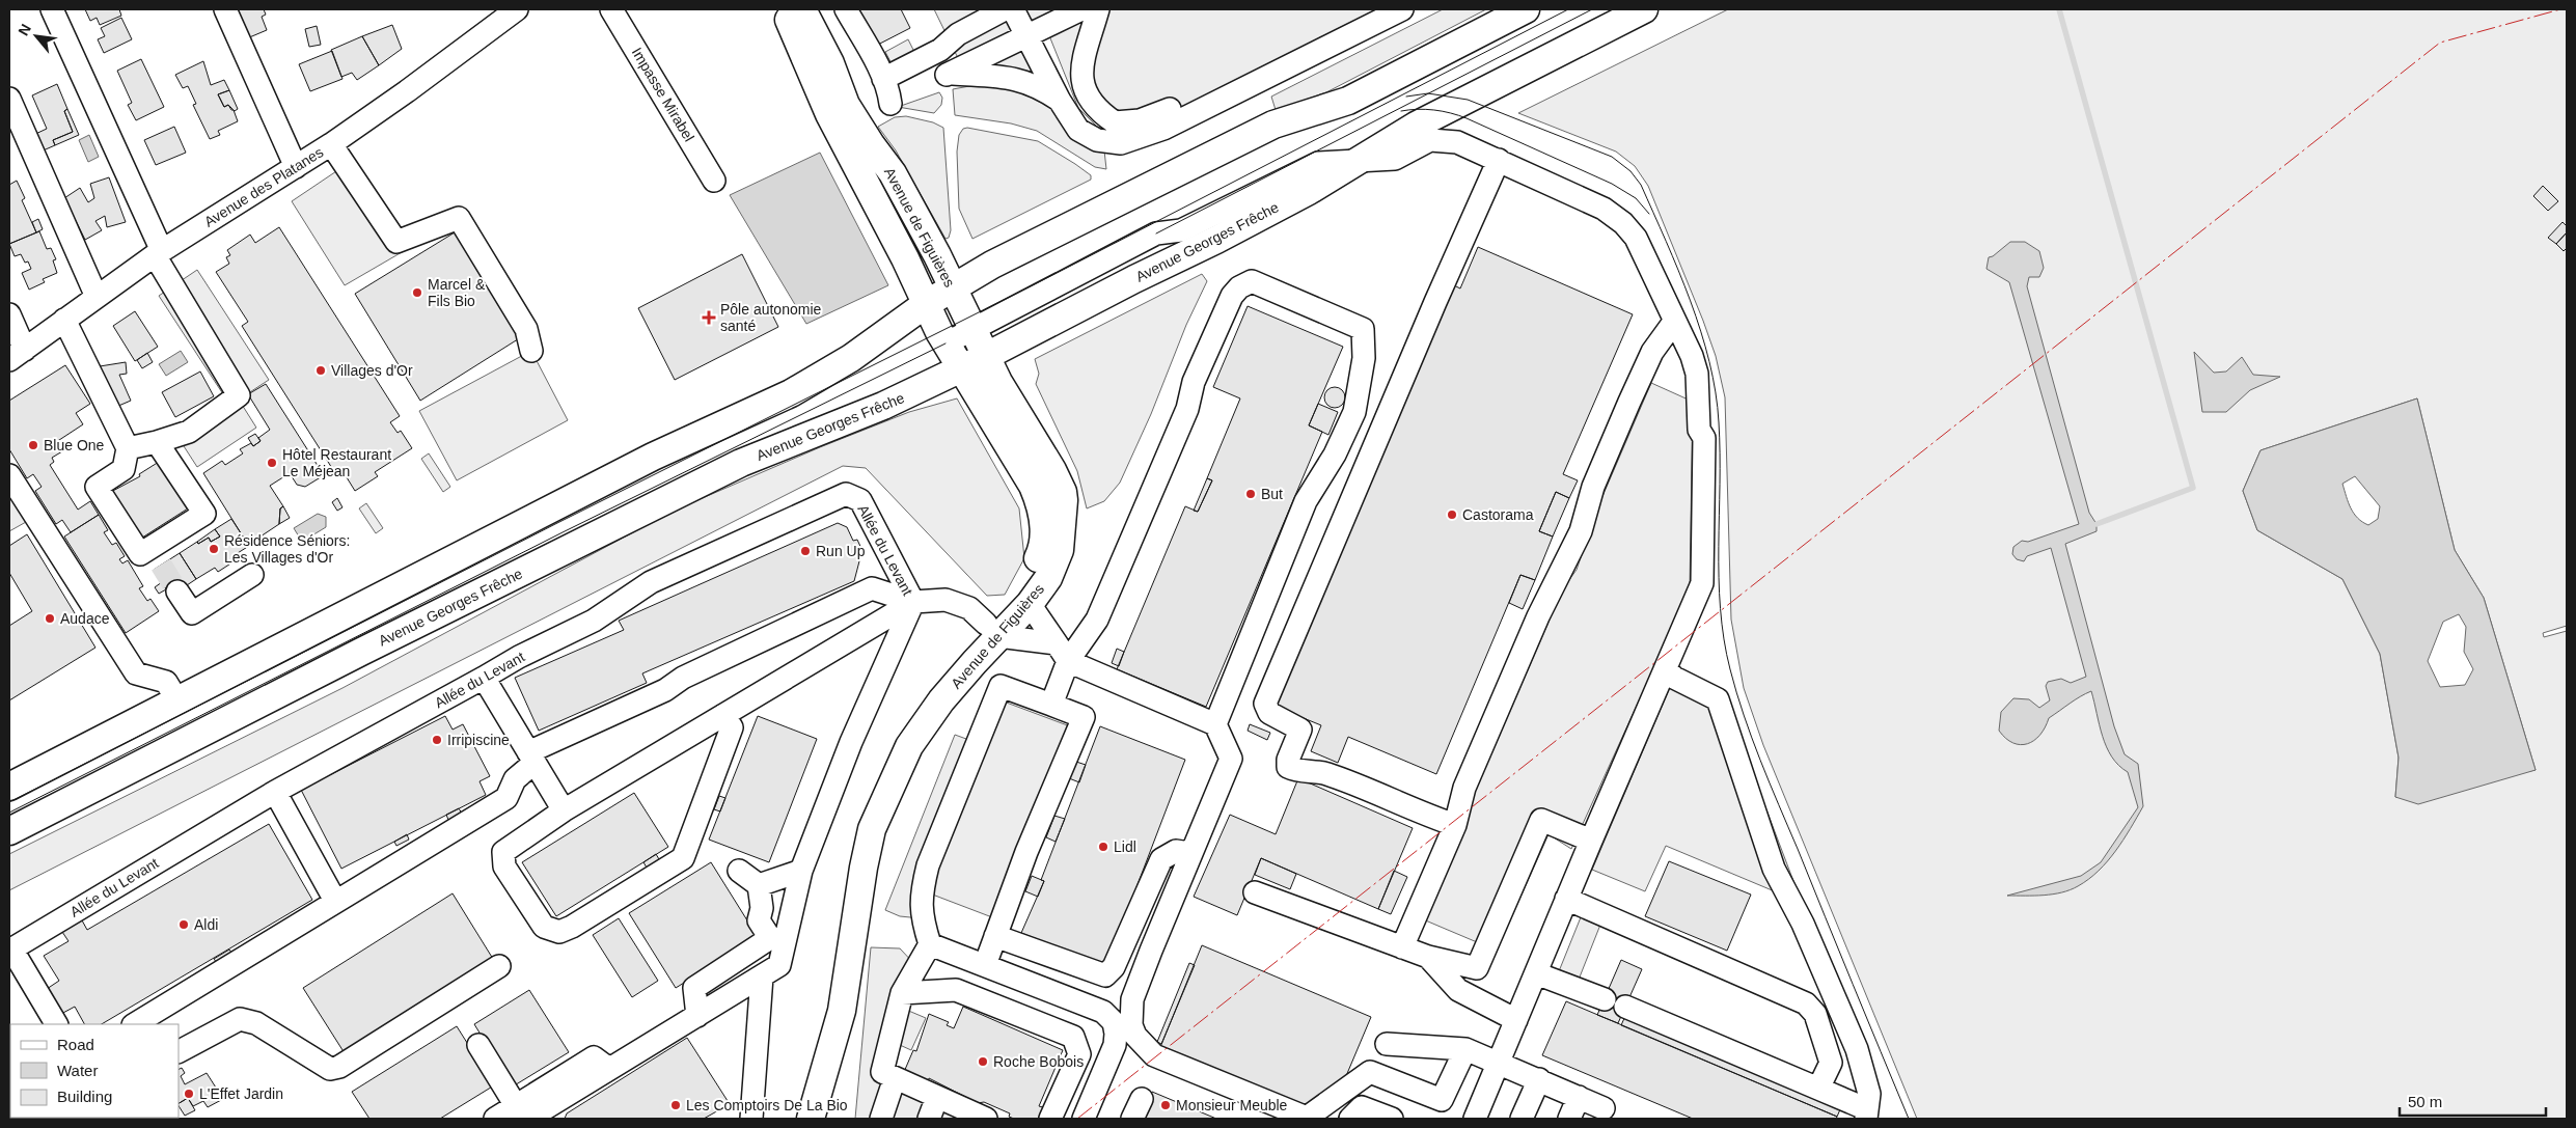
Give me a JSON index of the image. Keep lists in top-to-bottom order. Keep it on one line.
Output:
{"streets":{"main road":["Avenue de Figuières","Avenue Georges Frêche"],"street":["Impasse Mirabel","Avenue des Platanes","Allée du Levant"]},"crossings":[["Avenue de Figuières","Avenue Georges Frêche"]],"places":{"other":["Marcel & Fils Bio","Villages d'Or","Blue One","Hôtel Restaurant Le Méjean","But","Castorama","Résidence Séniors: Les Villages d'Or","Run Up","Audace","Irripiscine","Lidl","Aldi","Roche Bobois","L'Effet Jardin","Les Comptoirs De La Bio","Monsieur Meuble"],"health":["Pôle autonomie santé"]},"legend":["Road","Water","Building"],"scale_bar":"50 m","north":"top left"}
